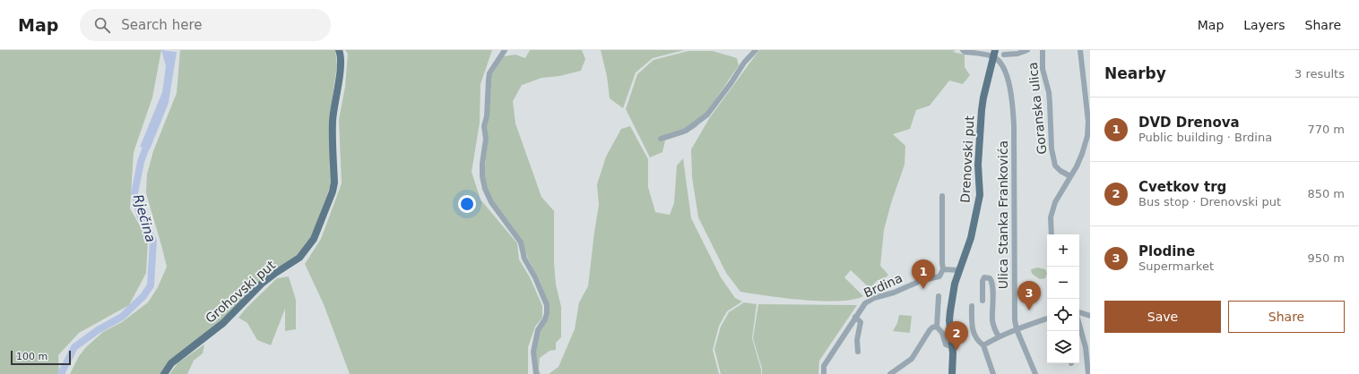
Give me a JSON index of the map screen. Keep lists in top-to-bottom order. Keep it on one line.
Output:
{"streets":{"main road":["Drenovski put","Grohovski put"],"street":["Goranska ulica","Ulica Stanka Frankovića","Brdina"]},"crossings":[["Drenovski put","Ulica Stanka Frankovića"]],"water":["Rječina"],"scale_bar":"100 m","page":{"header":"Map","search":"Search here","nav":["Map","Layers","Share"],"heading":["Nearby","3 results"],"list":[{"mark":"1","name":"DVD Drenova","note":"Public building · Brdina","value":"770 m"},{"mark":"2","name":"Cvetkov trg","note":"Bus stop · Drenovski put","value":"850 m"},{"mark":"3","name":"Plodine","note":"Supermarket","value":"950 m"}],"map_buttons":["+","−"],"pins":["1","3","2"],"buttons":["Save","Share"],"scale":"100 m"}}
